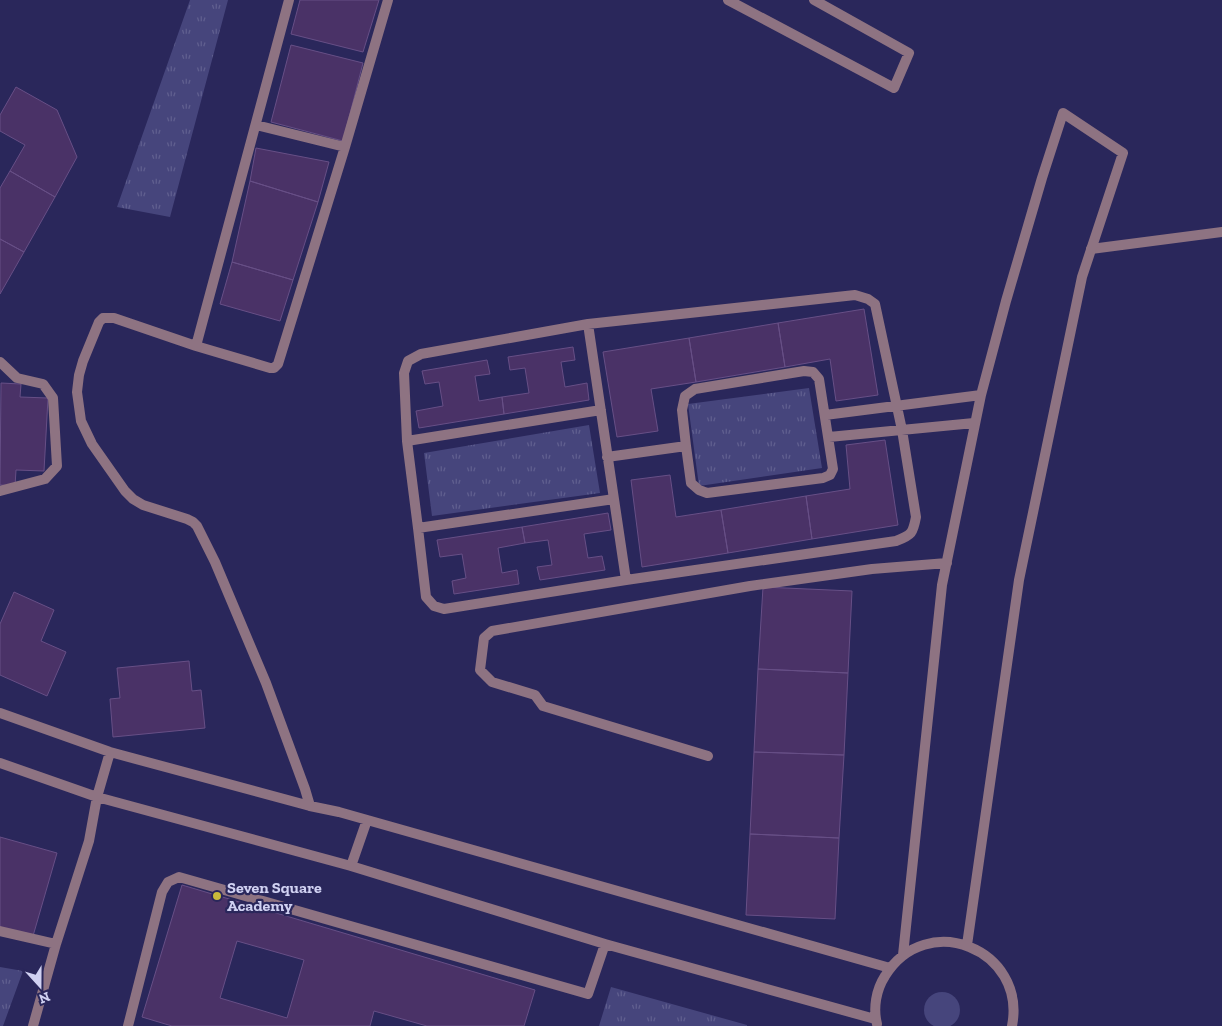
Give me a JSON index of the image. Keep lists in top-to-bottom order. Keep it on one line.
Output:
{"places":["Seven Square Academy"],"north":"bottom"}
